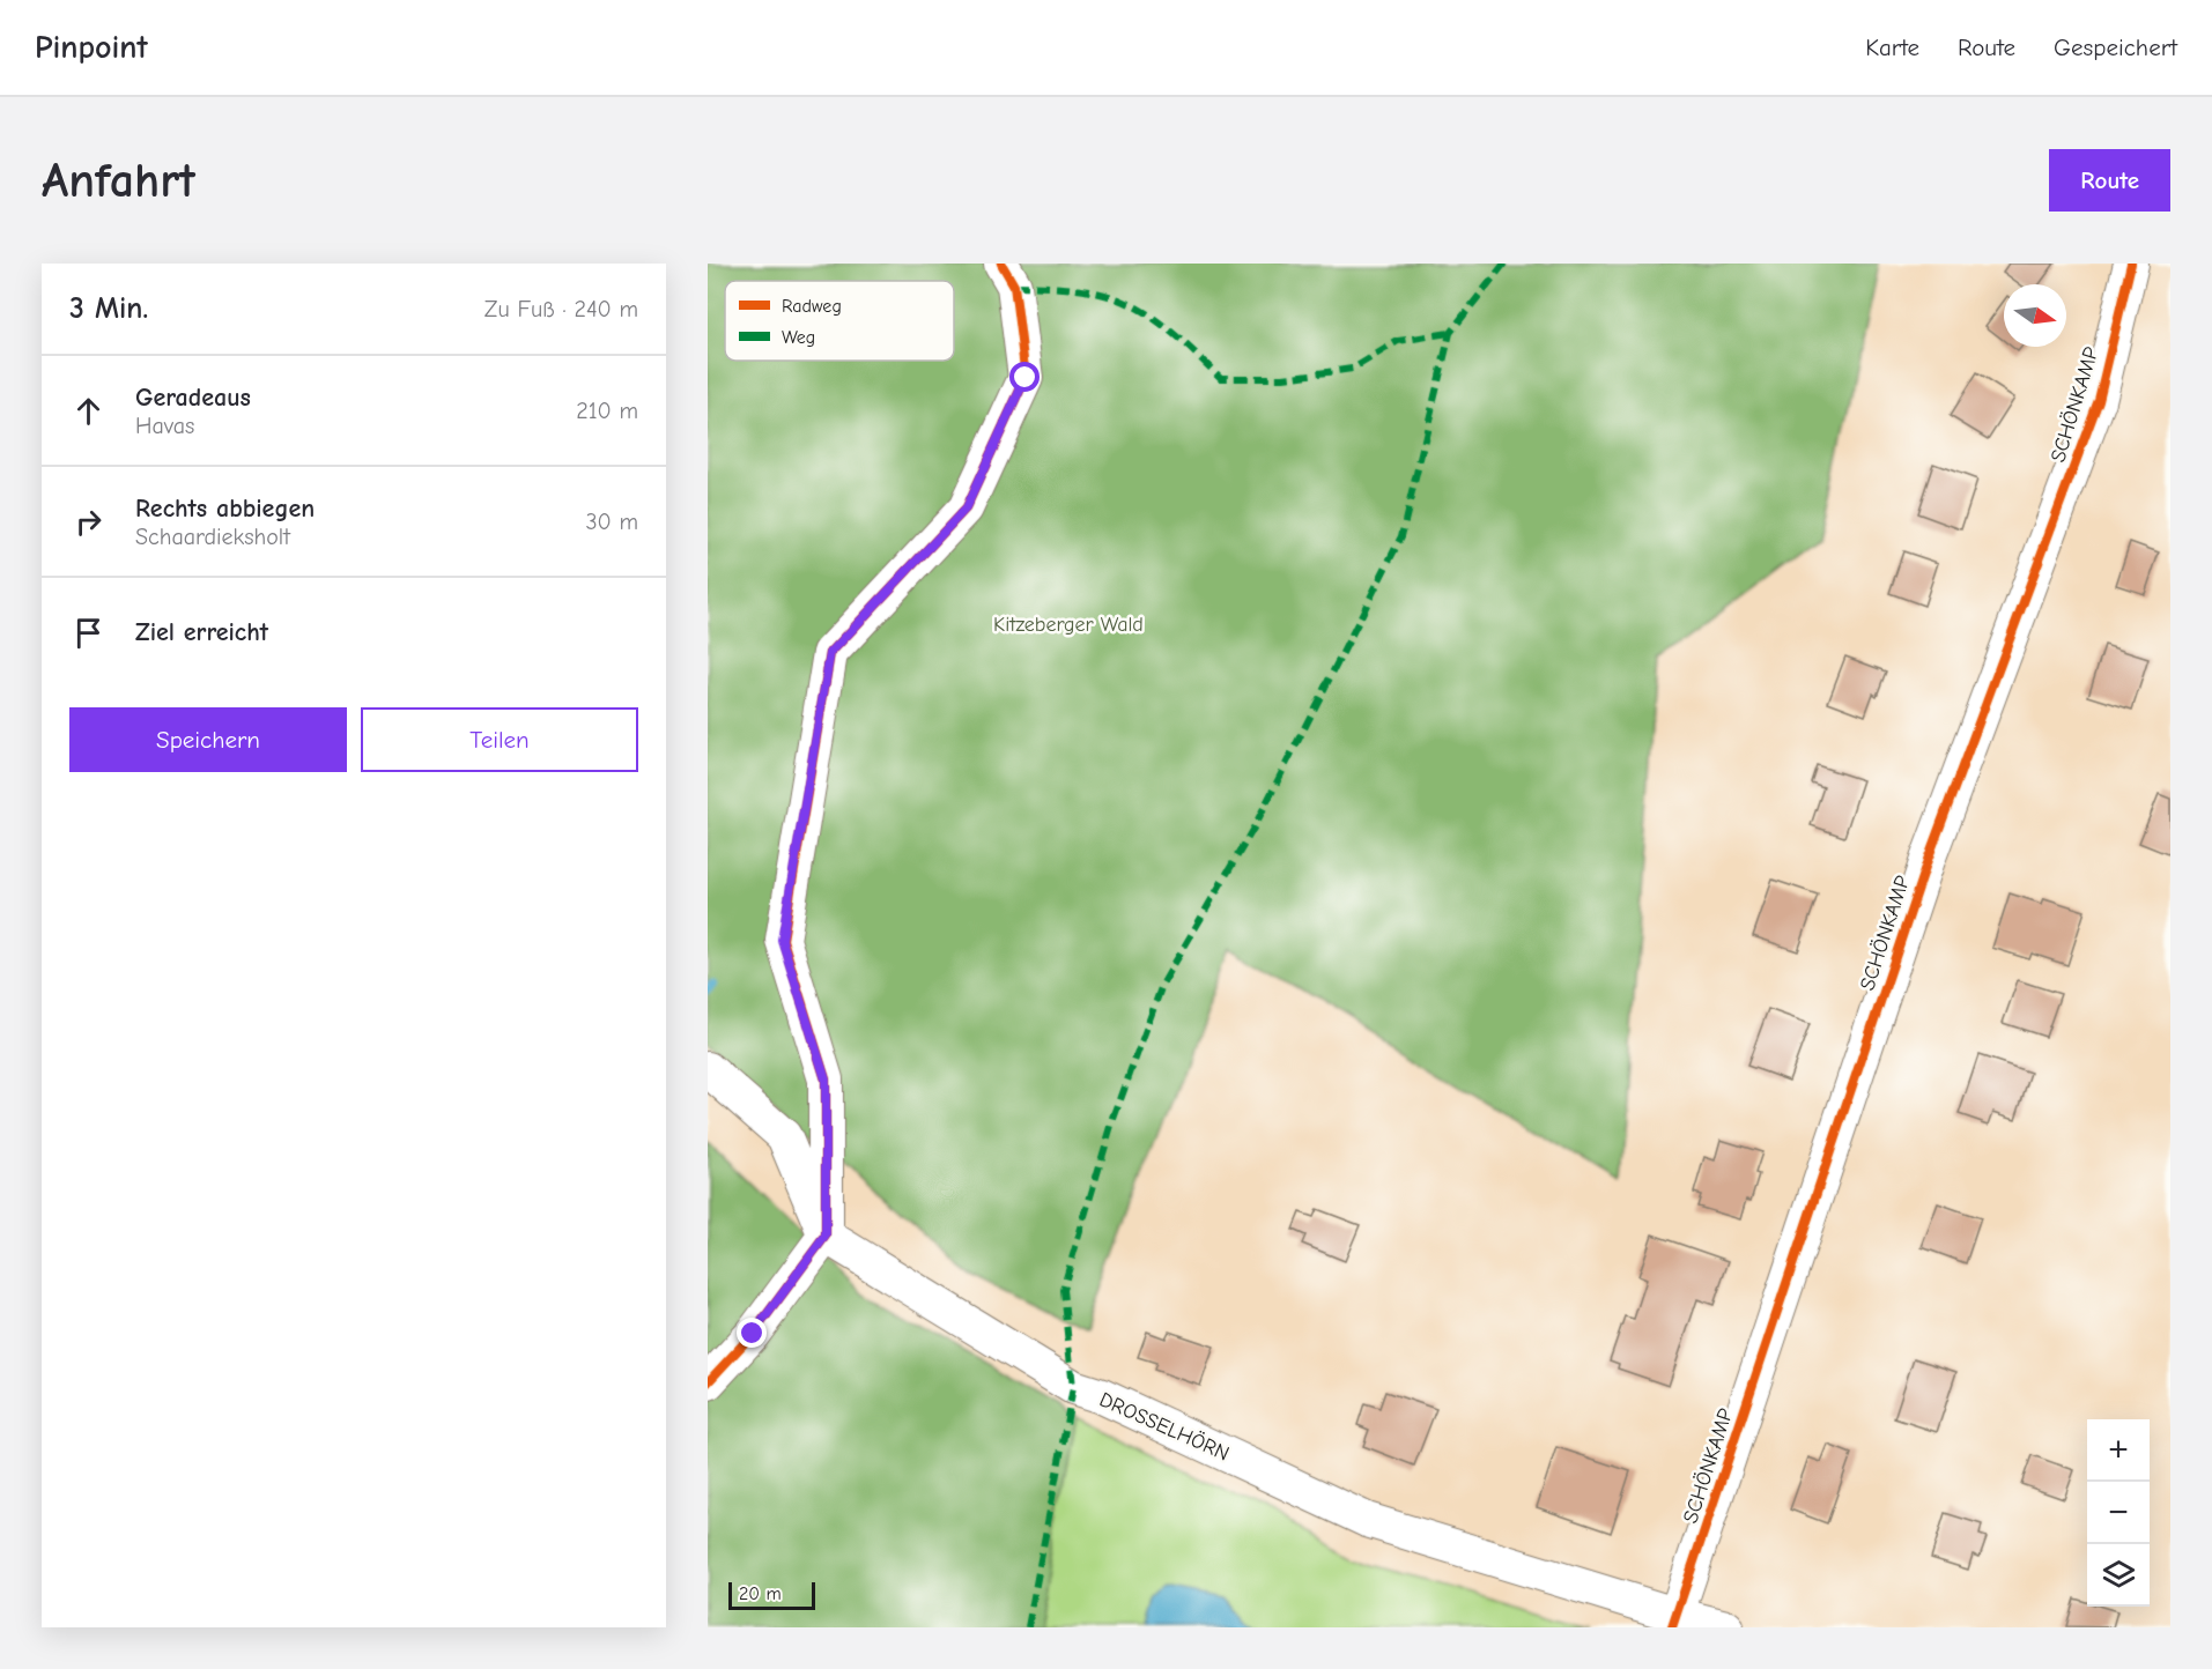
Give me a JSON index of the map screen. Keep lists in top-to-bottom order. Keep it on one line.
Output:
{"streets":{"street":["SCHÖNKAMP","DROSSELHÖRN"]},"crossings":[["SCHÖNKAMP","DROSSELHÖRN"]],"parks":["Kitzeberger Wald"],"legend":["Radweg","Weg"],"scale_bar":"20 m","north":"right","page":{"header":"Pinpoint","nav":["Karte","Route","Gespeichert"],"buttons":["Route",["Speichern","Teilen"]],"title":"Anfahrt","heading":["3 Min.","Zu Fuß · 240 m"],"list":[["Geradeaus","Havas","210 m"],["Rechts abbiegen","Schaardieksholt","30 m"],"Ziel erreicht"],"map_buttons":["+","−"],"scale":"20 m"}}
